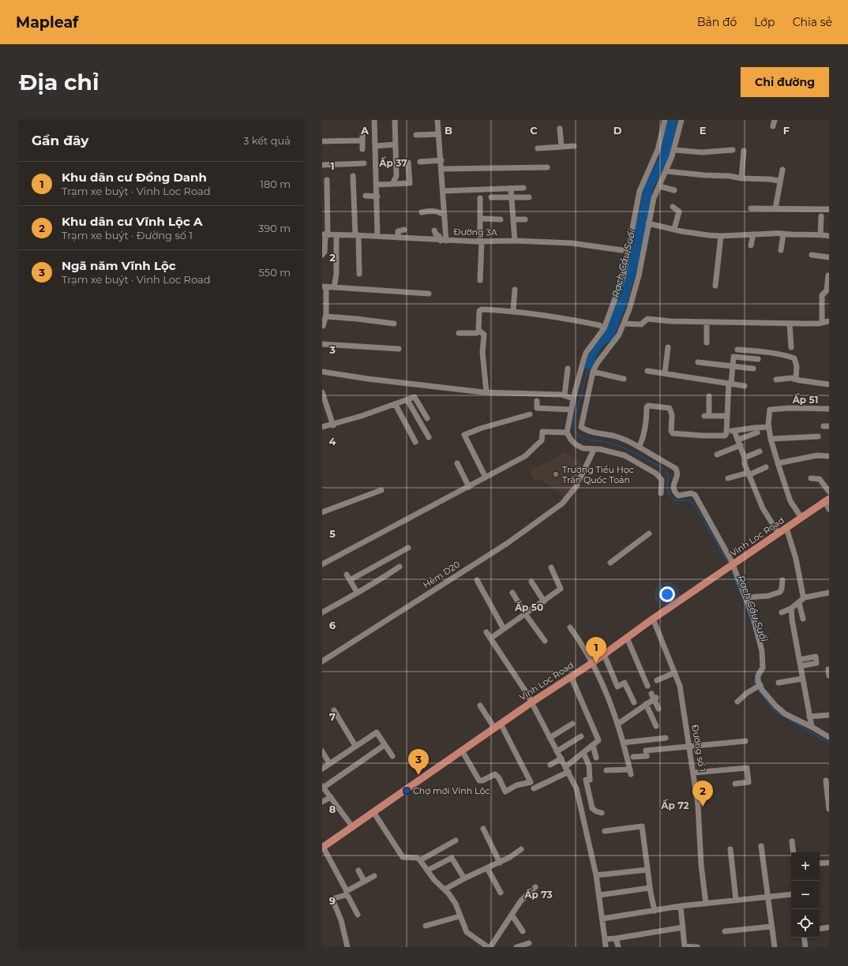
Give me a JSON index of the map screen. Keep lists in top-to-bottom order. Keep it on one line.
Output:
{"streets":{"main road":["Vinh Loc Road"],"street":["Đường 3A","Hẻm D20","Đường số 1"]},"crossings":[["Vinh Loc Road","Đường số 1"]],"districts":["Ấp 37","Ấp 51","Ấp 50","Ấp 72","Ấp 73"],"water":["Rạch Cầu Suối"],"places":{"other":["Trường Tiểu Học Trần Quốc Toản"],"transit":["Chợ mới Vĩnh Lộc"]},"page":{"header":"Mapleaf","nav":["Bản đồ","Lớp","Chia sẻ"],"buttons":"Chỉ đường","title":"Địa chỉ","heading":["Gần đây","3 kết quả"],"list":[{"mark":"1","name":"Khu dân cư Đồng Danh","note":"Trạm xe buýt · Vinh Loc Road","value":"180 m"},{"mark":"2","name":"Khu dân cư Vĩnh Lộc A","note":"Trạm xe buýt · Đường số 1","value":"390 m"},{"mark":"3","name":"Ngã năm Vĩnh Lộc","note":"Trạm xe buýt · Vinh Loc Road","value":"550 m"}],"pins":["1","3","2"],"map_buttons":["+","−"]},"grid":{"columns":["A","B","C","D","E","F"],"rows":["1","2","3","4","5","6","7","8","9"]}}
